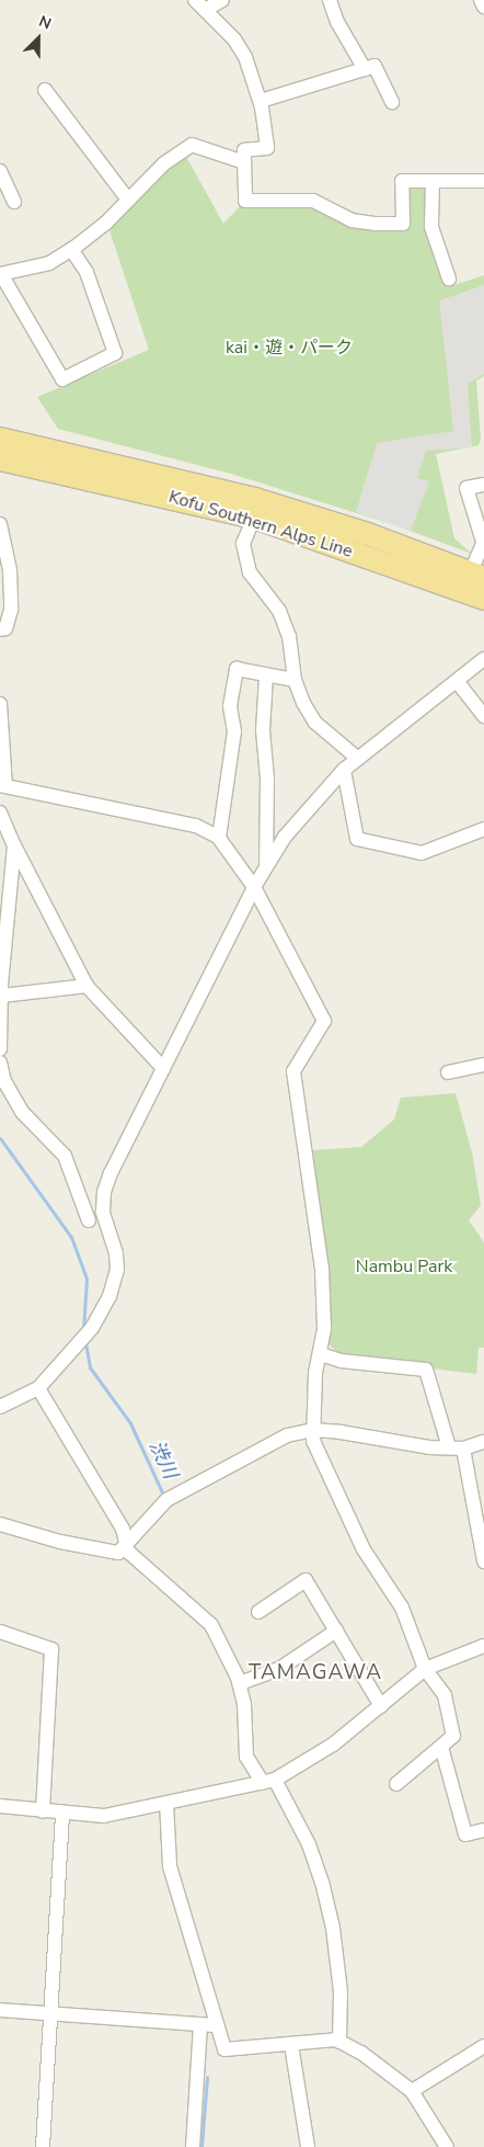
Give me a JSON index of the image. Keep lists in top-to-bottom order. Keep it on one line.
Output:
{"streets":{"main road":["Kofu Southern Alps Line"]},"districts":["TAMAGAWA"],"water":["渋川"],"parks":["kai・遊・パーク","Nambu Park"],"north":"top right"}
